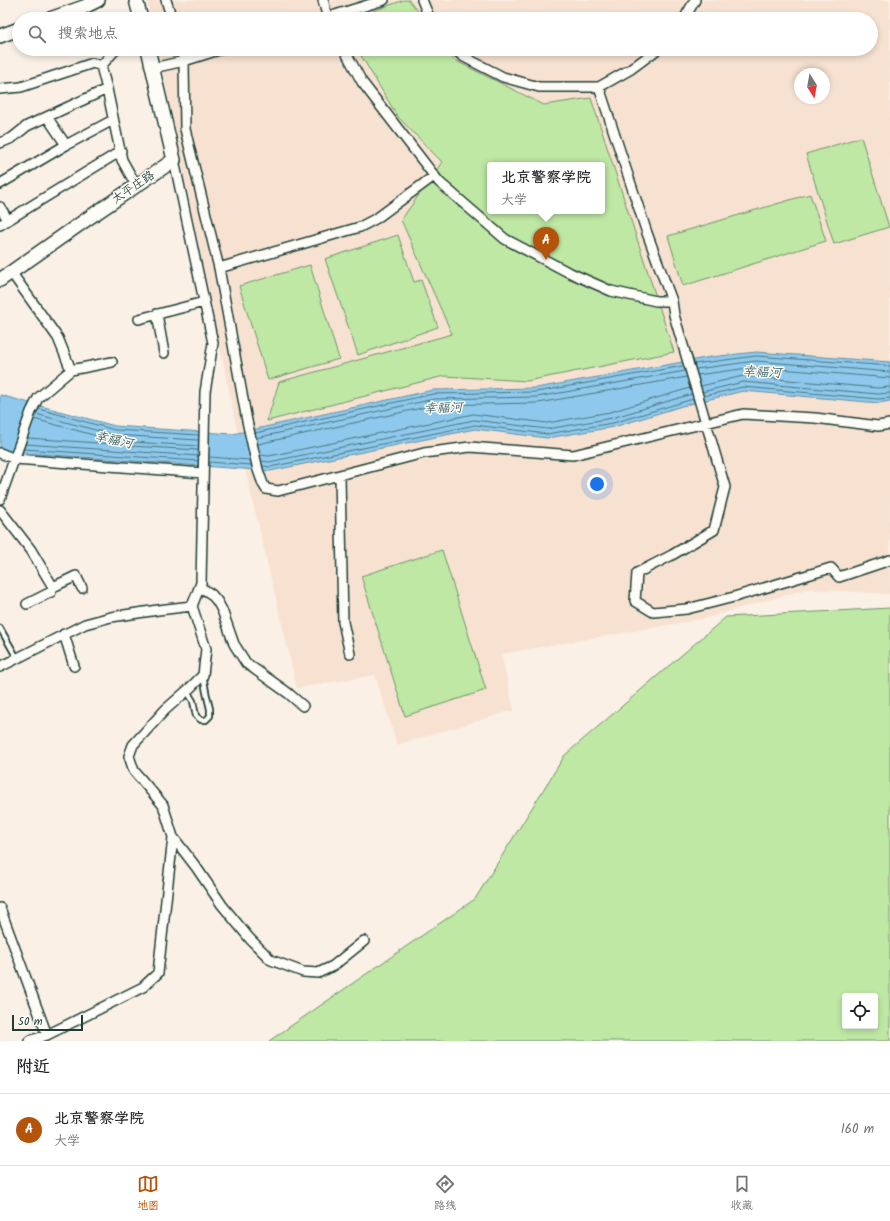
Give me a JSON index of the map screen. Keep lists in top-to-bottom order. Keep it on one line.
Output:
{"streets":{"street":["太平庄路"]},"water":["幸福河"],"scale_bar":"50 m","north":"bottom","page":{"search":"搜索地点","popup":["北京警察学院","大学"],"pins":"A","scale":"50 m","heading":"附近","list":[{"mark":"A","name":"北京警察学院","note":"大学","value":"160 m"}],"nav":["地图","路线","收藏"]}}
